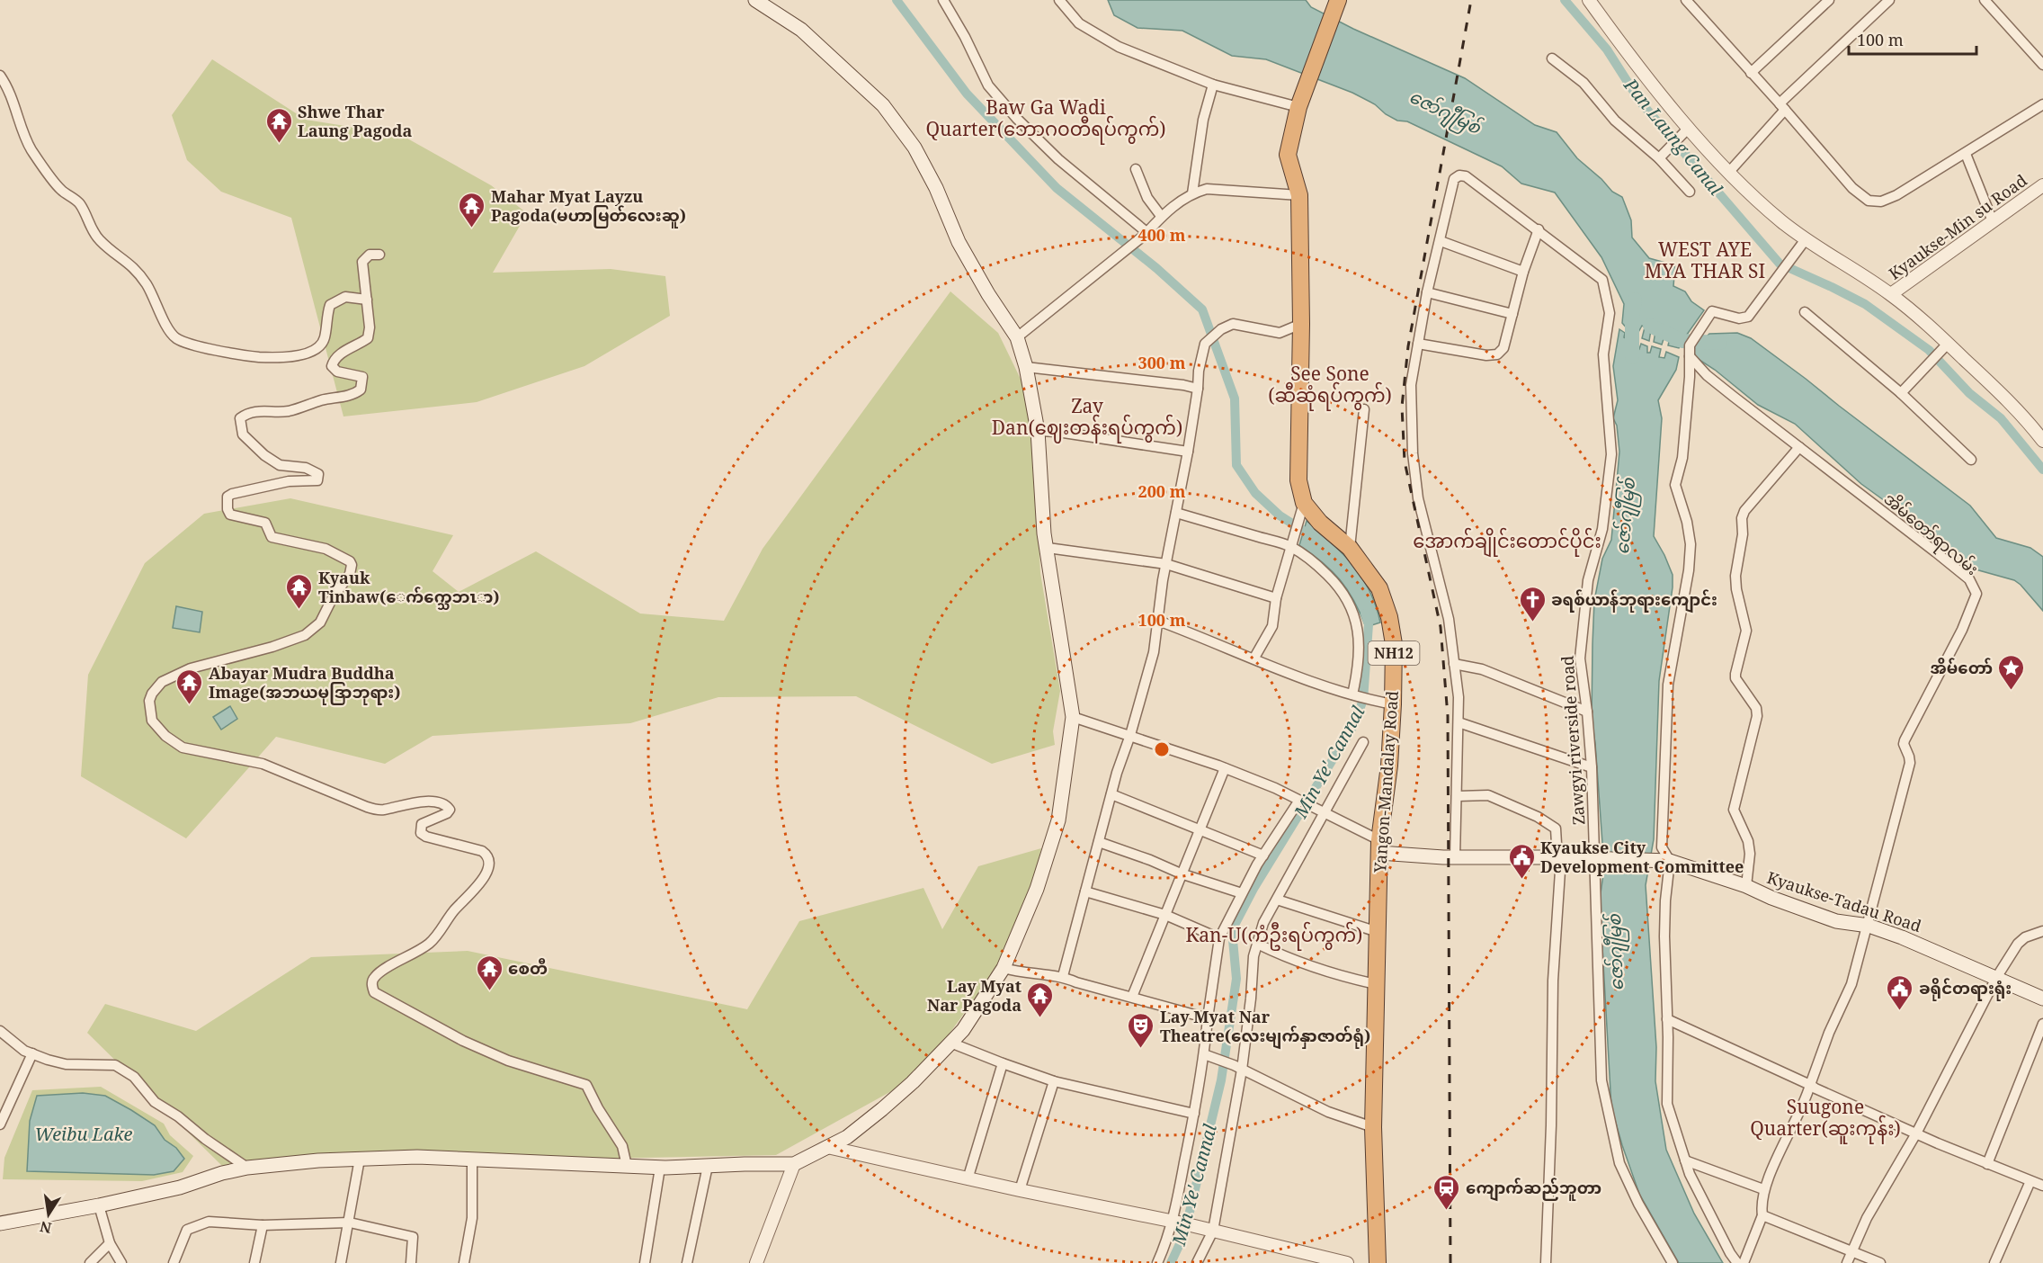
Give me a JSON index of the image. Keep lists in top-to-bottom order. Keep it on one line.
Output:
{"streets":{"highway":["NH12","Yangon-Mandalay Road"],"main road":["Kyaukse-Tadau Road"],"street":["Kyaukse-Min su Road","အိမ်တော်ရာလမ်း","Zawgyi riverside road"]},"crossings":[["အိမ်တော်ရာလမ်း","Kyaukse-Tadau Road"],["Zawgyi riverside road","Kyaukse-Tadau Road"],["Yangon-Mandalay Road","Kyaukse-Tadau Road"]],"districts":["Baw Ga Wadi Quarter(ဘောဂ၀တီရပ်ကွက်)","WEST AYE MYA THAR SI","See Sone (ဆီဆုံရပ်ကွက်)","Zay Dan(ဈေးတန်းရပ်ကွက်)","အောက်ချိုင်းတောင်ပိုင်း","Kan-U(ကံဦးရပ်ကွက်)","Suugone Quarter(ဆူးကုန်း)"],"water":["ဇော်ဂျီမြစ်","Pan Laung Canal","Min Ye' Cannal","Weibu Lake"],"places":{"temple":["Shwe Thar Laung Pagoda","Mahar Myat Layzu Pagoda(မဟာမြတ်လေးဆူ)","Kyauk Tinbaw(ေက်က္သေဘၤာ)","Abayar Mudra Buddha Image(အဘယမုဒြာဘုရား)","စေတီ","Lay Myat Nar Pagoda"],"church":["ခရစ်ယာန်ဘုရားကျောင်း"],"place":["အိမ်တော်"],"public building":["Kyaukse City Development Committee","ခရိုင်တရားရုံး"],"theatre":["Lay Myat Nar Theatre(လေးမျက်နှာဇာတ်ရုံ)"],"station":["ကျောက်ဆည်ဘူတာ"]},"scale_bar":"100 m","north":"bottom","rings":["400 m","300 m","200 m","100 m"]}
